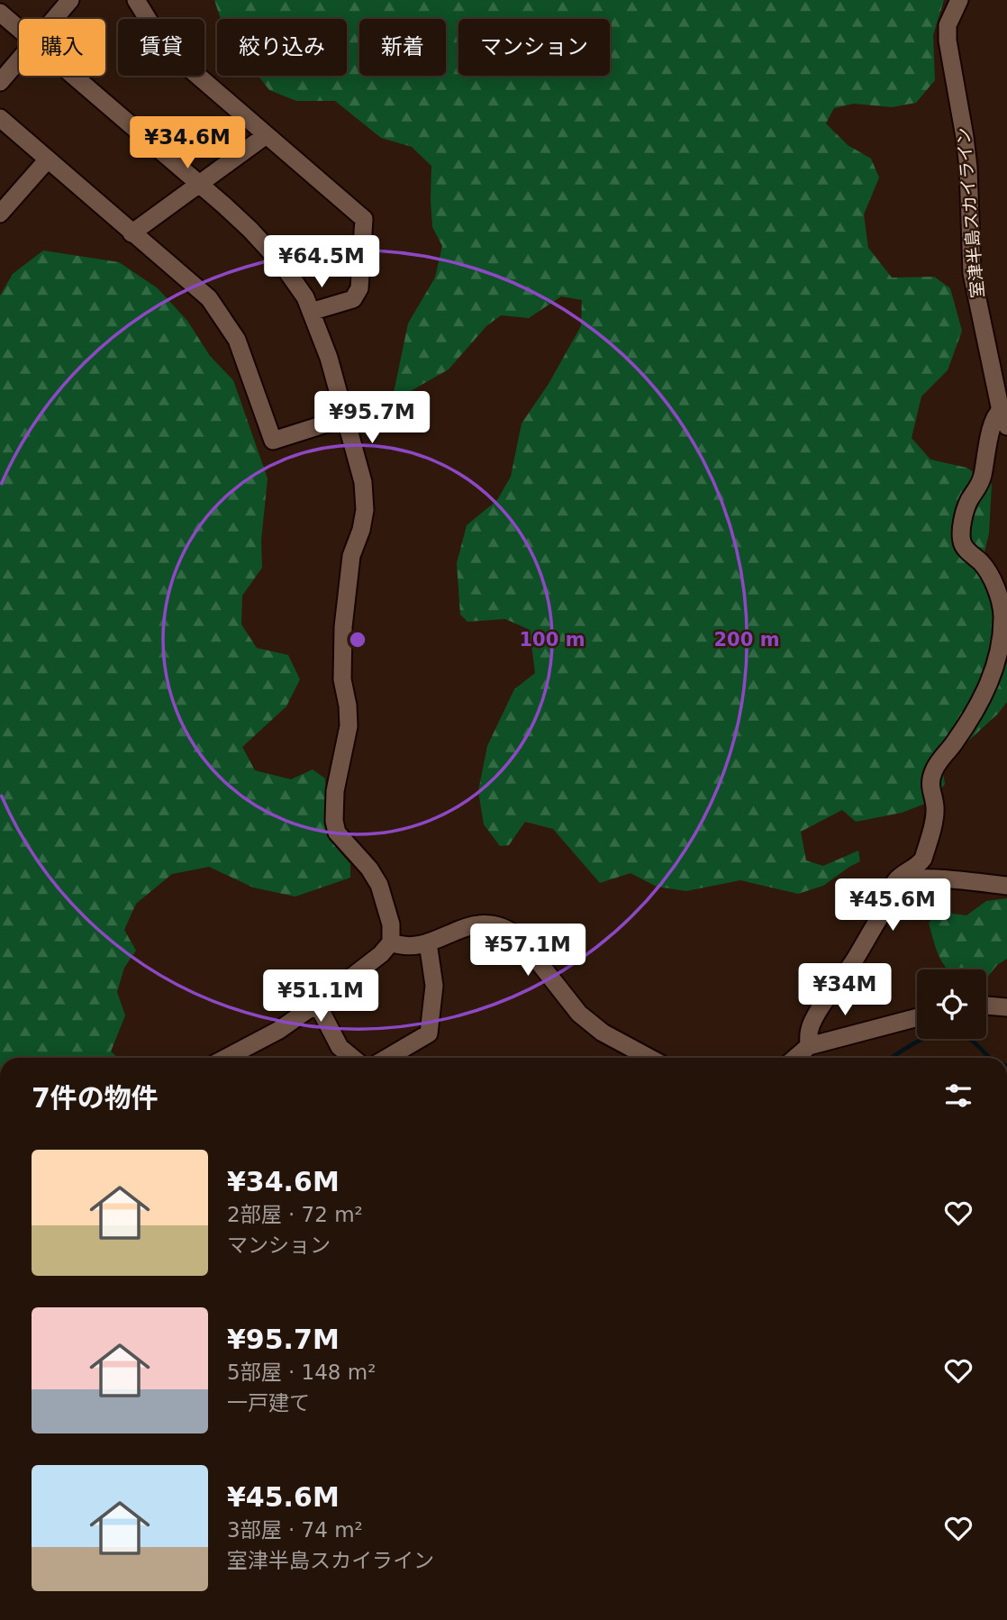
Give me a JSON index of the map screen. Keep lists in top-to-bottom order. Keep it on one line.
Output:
{"streets":{"street":["室津半島スカイライン"]},"page":{"chip":["購入","賃貸","絞り込み","新着","マンション"],"price":["¥34.6M","¥64.5M","¥95.7M","¥45.6M","¥57.1M","¥34M","¥51.1M"],"heading":"7件の物件","list":[{"name":"¥34.6M","note":"2部屋 · 72 m² · マンション"},{"name":"¥95.7M","note":"5部屋 · 148 m² · 一戸建て"},{"name":"¥45.6M","note":"3部屋 · 74 m² · 室津半島スカイライン"}]},"rings":["100 m","200 m"]}
